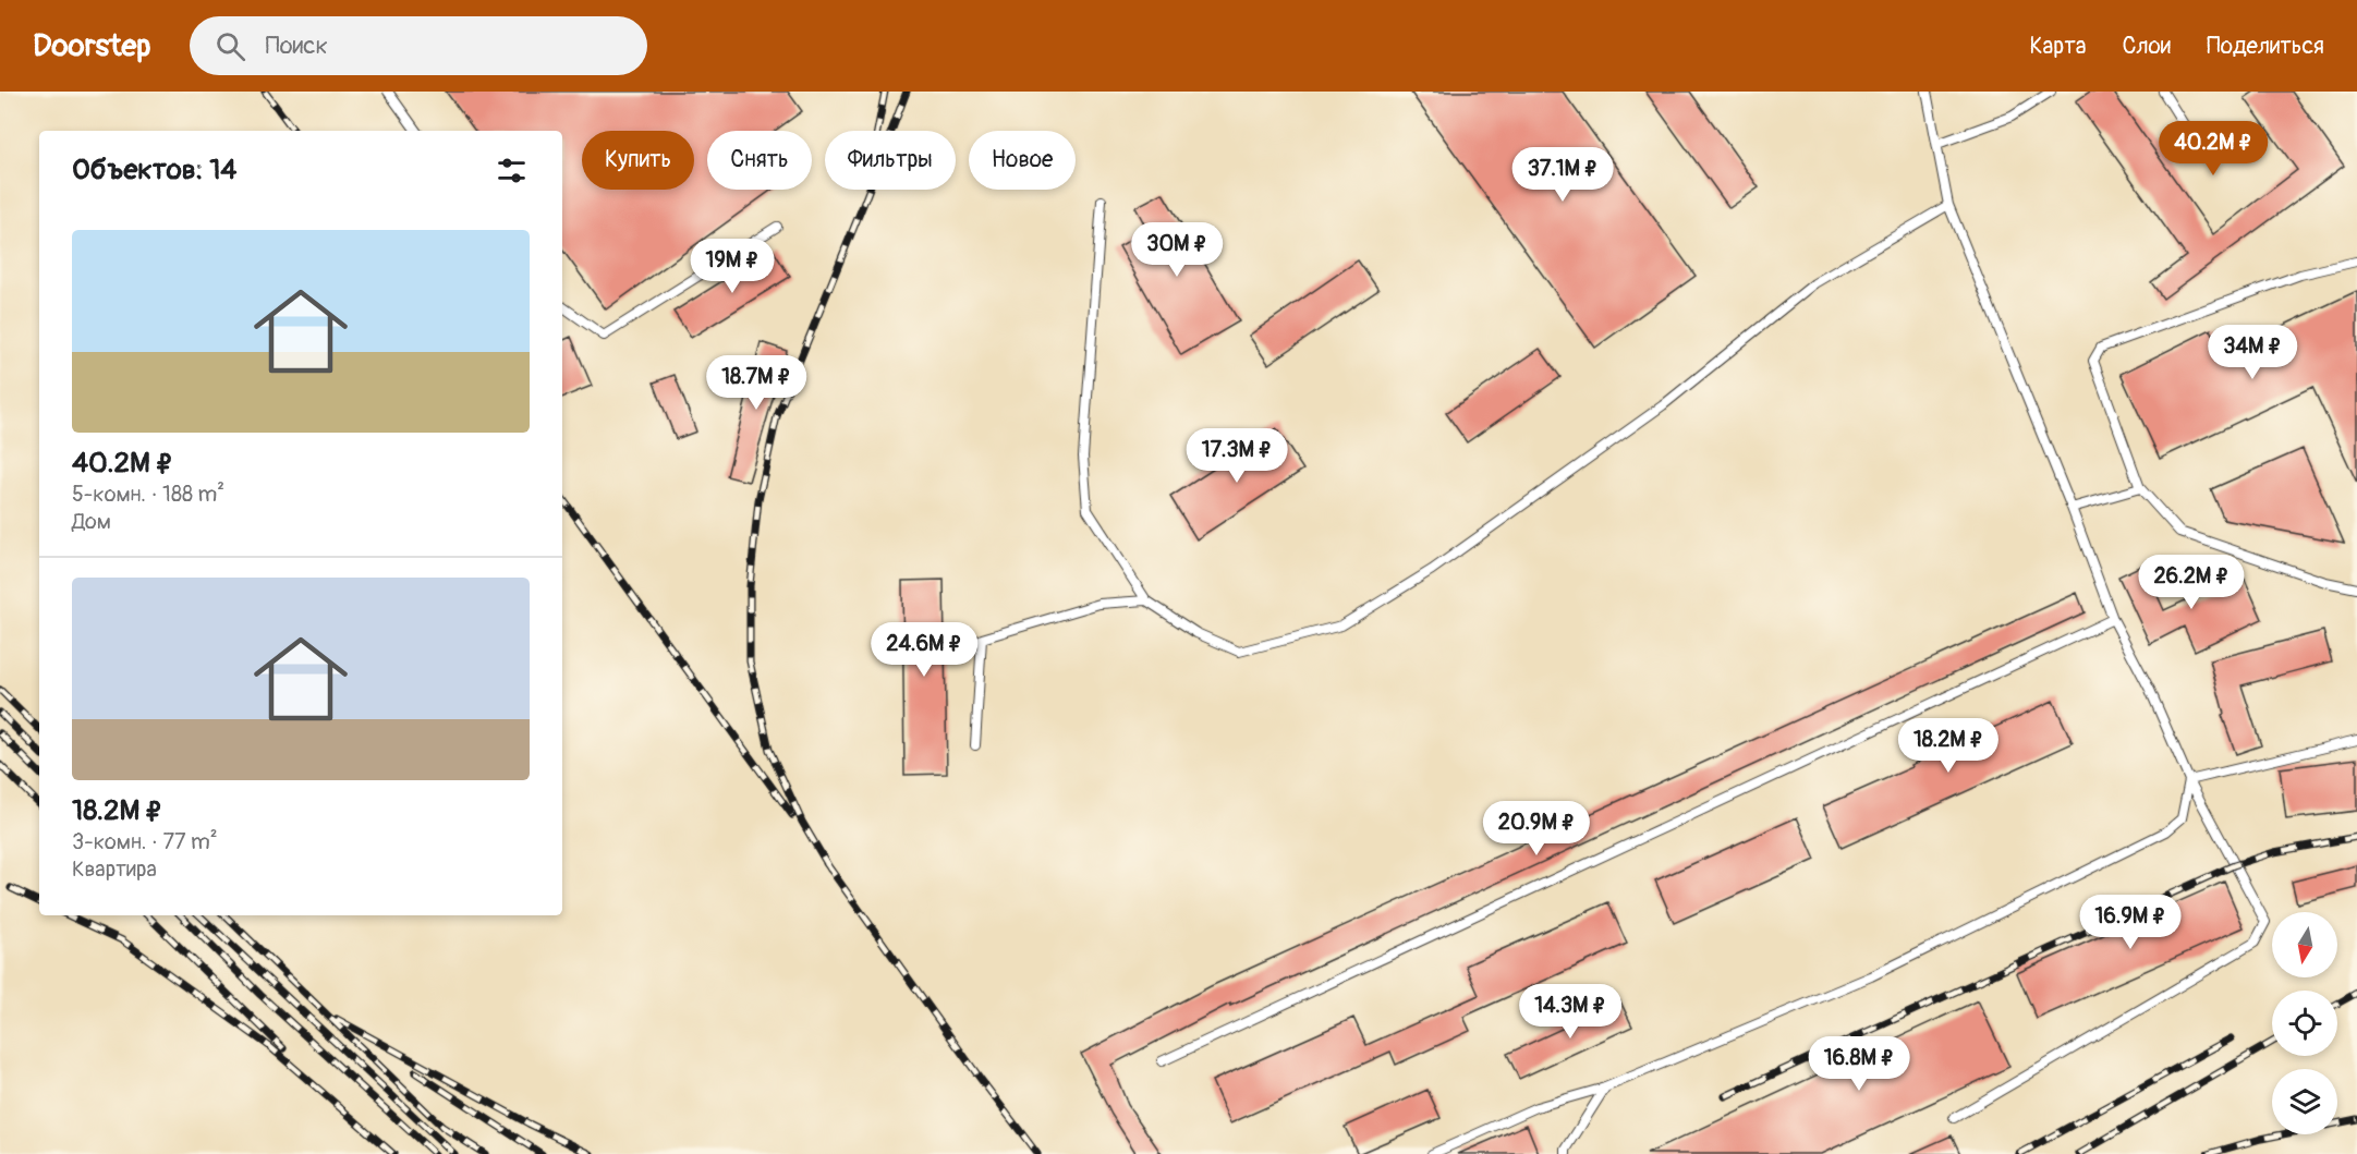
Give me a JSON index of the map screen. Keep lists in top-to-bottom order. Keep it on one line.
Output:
{"north":"bottom","page":{"header":"Doorstep","search":"Поиск","nav":["Карта","Слои","Поделиться"],"price":["40.2M ₽","37.1M ₽","30M ₽","19M ₽","34M ₽","18.7M ₽","17.3M ₽","26.2M ₽","24.6M ₽","18.2M ₽","20.9M ₽","16.9M ₽","14.3M ₽","16.8M ₽"],"chip":["Купить","Снять","Фильтры","Новое"],"heading":"Объектов: 14","list":[{"name":"40.2M ₽","note":"5-комн. · 188 m² · Дом"},{"name":"18.2M ₽","note":"3-комн. · 77 m² · Квартира"}]}}
